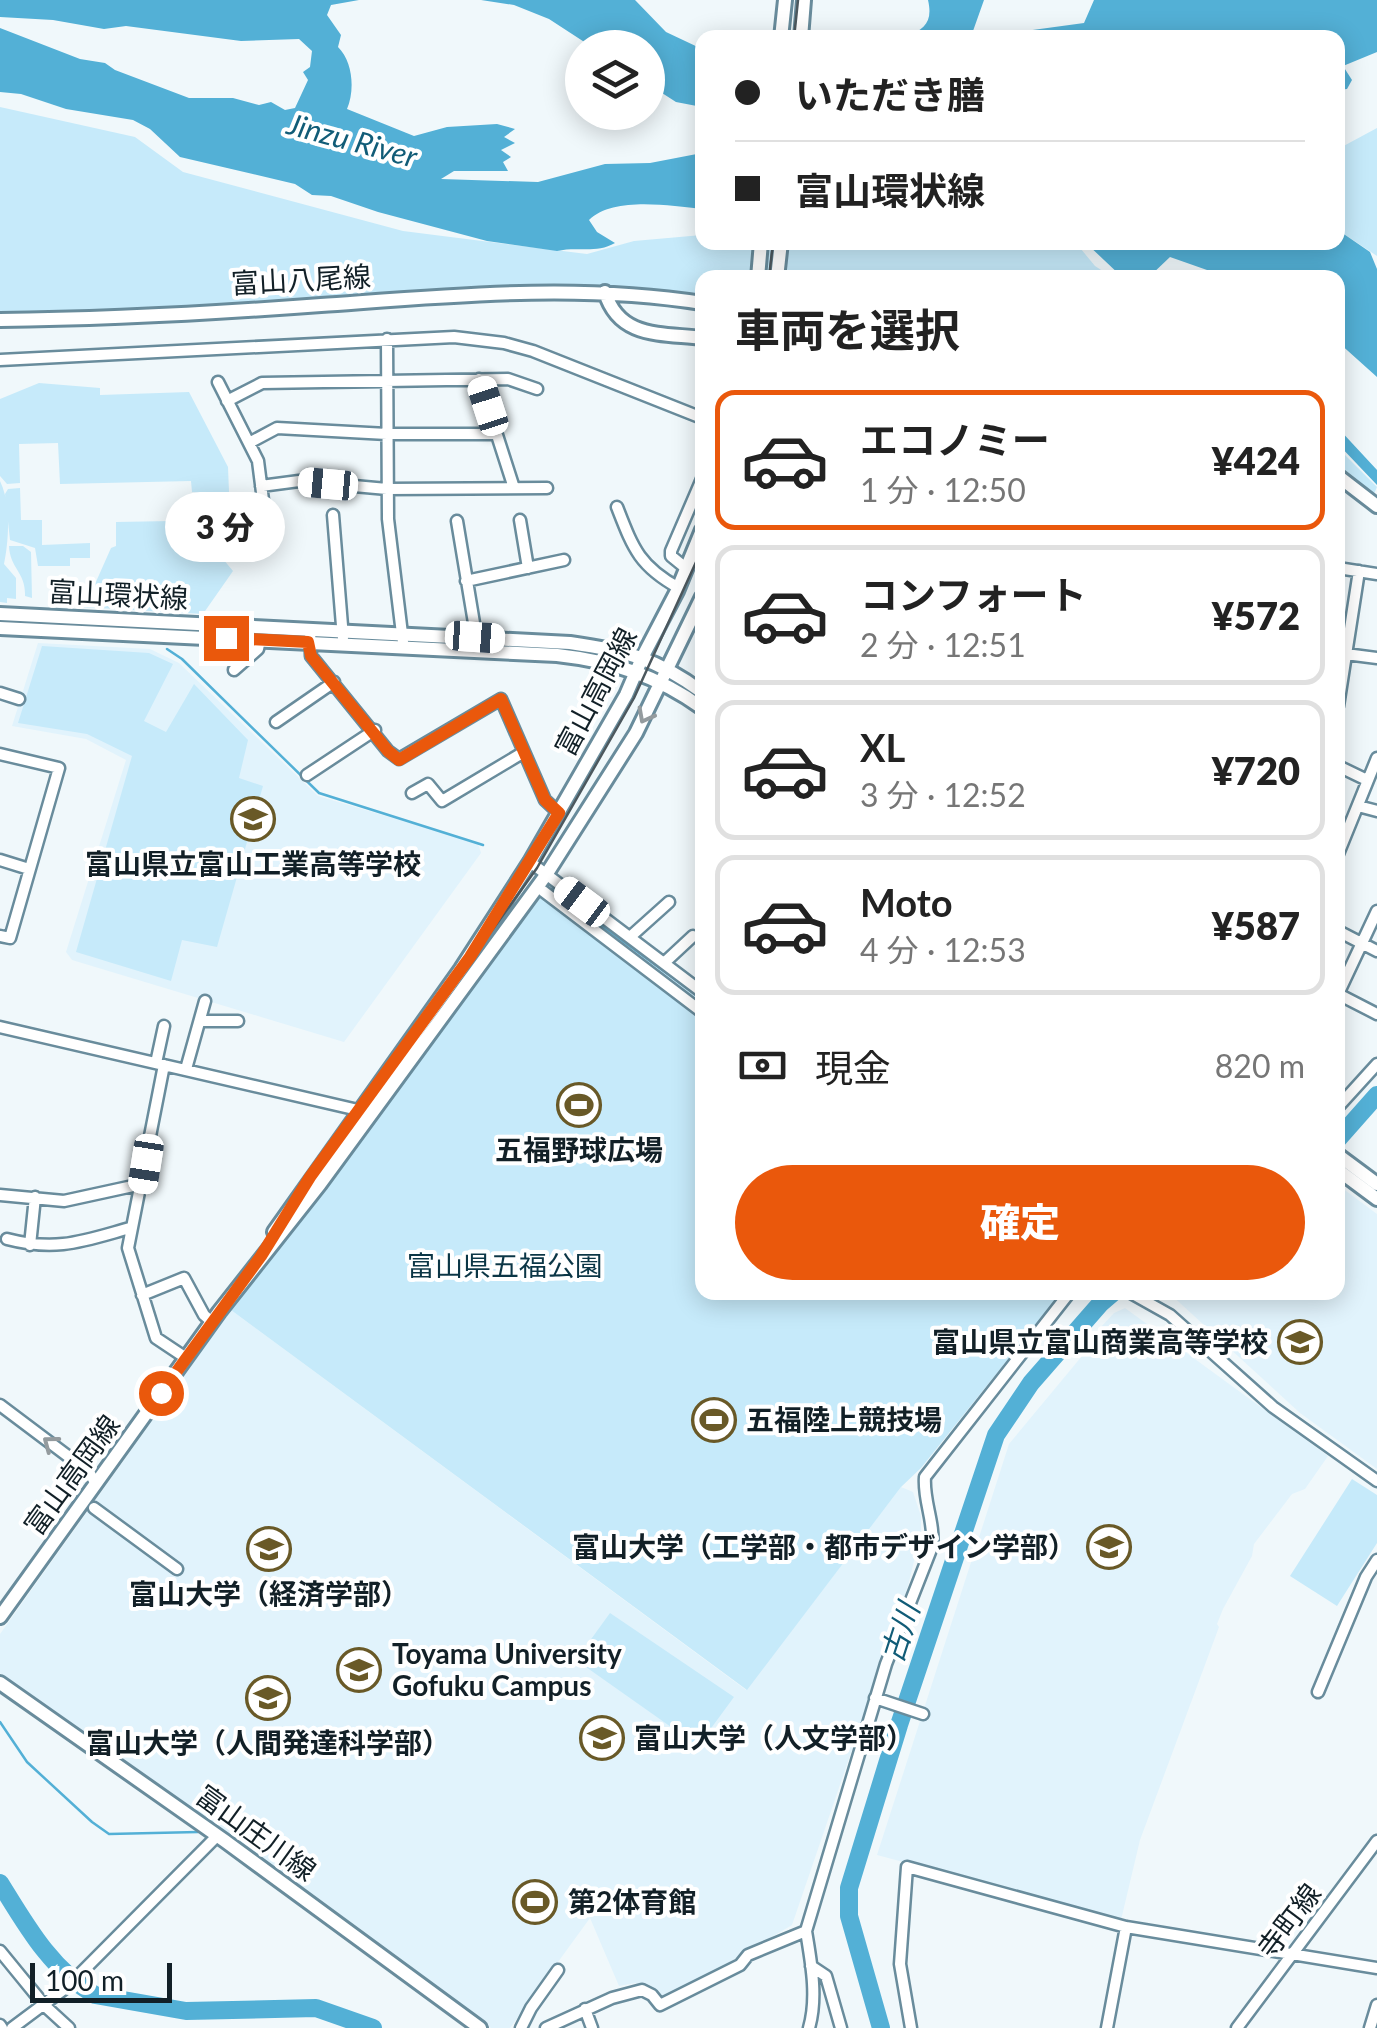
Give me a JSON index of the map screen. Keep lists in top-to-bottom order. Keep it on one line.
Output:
{"streets":{"main road":["富山八尾線","富山環状線","富山高岡線","富山庄川線"],"street":["寺町線"]},"crossings":[["富山環状線","富山高岡線"]],"water":["Jinzu River","古川"],"parks":["富山県五福公園"],"places":{"school or university":["富山県立富山工業高等学校","富山県立富山商業高等学校","富山大学（工学部・都市デザイン学部）","富山大学（経済学部）","Toyama University Gofuku Campus","富山大学（人間発達科学部）","富山大学（人文学部）"],"sports":["五福野球広場","五福陸上競技場","第2体育館"]},"scale_bar":"100 m","page":{"banner":["いただき膳","富山環状線"],"heading":"車両を選択","list":[{"name":"エコノミー","note":"1 分 · 12:50","value":"¥424"},{"name":"コンフォート","note":"2 分 · 12:51","value":"¥572"},{"name":"XL","note":"3 分 · 12:52","value":"¥720"},{"name":"Moto","note":"4 分 · 12:53","value":"¥587"}],"bubble":"3 分","pay":["現金","820 m"],"buttons":"確定","scale":"100 m"}}
